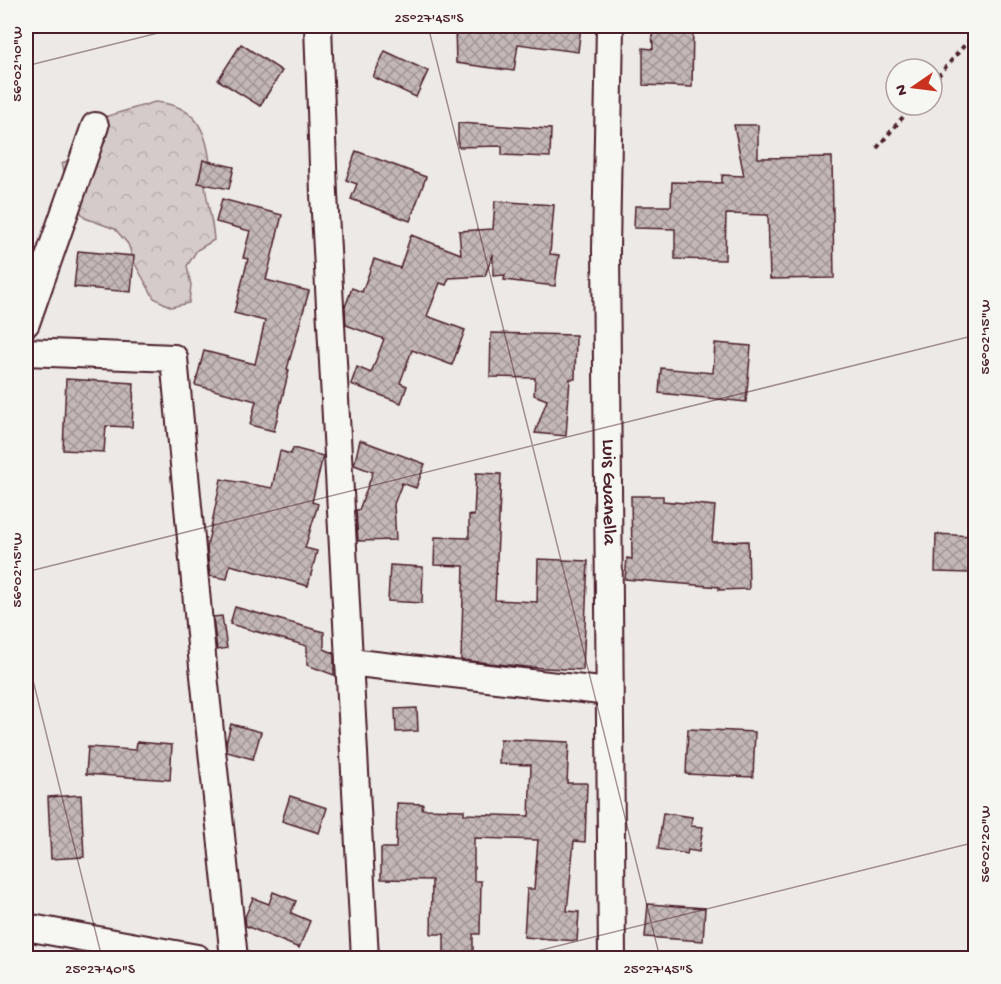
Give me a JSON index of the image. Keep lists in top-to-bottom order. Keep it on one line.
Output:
{"streets":{"street":["Luis Guanella"]},"north":"left","coordinates":["25°27'45\"S","56°02'10\"W","56°02'15\"W","56°02'20\"W","25°27'40\"S"]}
